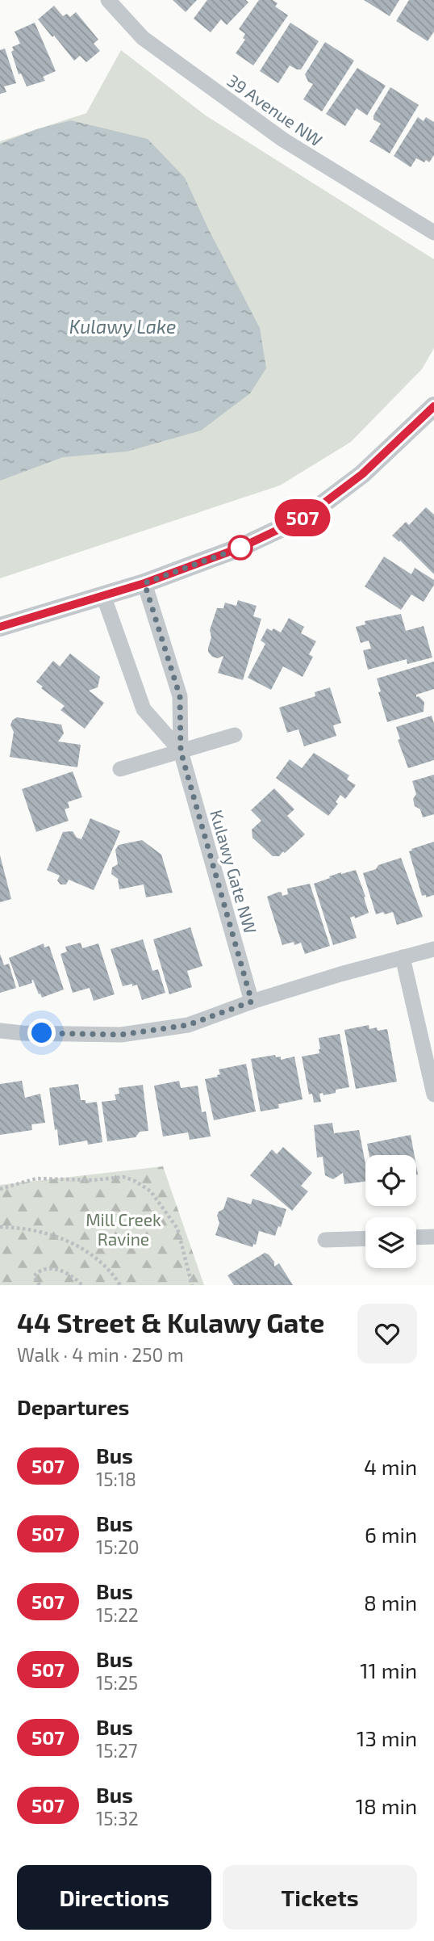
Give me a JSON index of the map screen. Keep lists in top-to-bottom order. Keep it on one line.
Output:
{"streets":{"street":["39 Avenue NW","Kulawy Gate NW"]},"water":["Kulawy Lake"],"parks":["Mill Creek Ravine"],"lines":["bus line 507"],"page":{"on_map":"507","heading":[["44 Street & Kulawy Gate","Walk · 4 min · 250 m"],"Departures"],"list":[{"mark":"507","name":"Bus","note":"15:18","value":"4 min"},{"mark":"507","name":"Bus","note":"15:20","value":"6 min"},{"mark":"507","name":"Bus","note":"15:22","value":"8 min"},{"mark":"507","name":"Bus","note":"15:25","value":"11 min"},{"mark":"507","name":"Bus","note":"15:27","value":"13 min"},{"mark":"507","name":"Bus","note":"15:32","value":"18 min"}],"buttons":["Directions","Tickets"]}}
